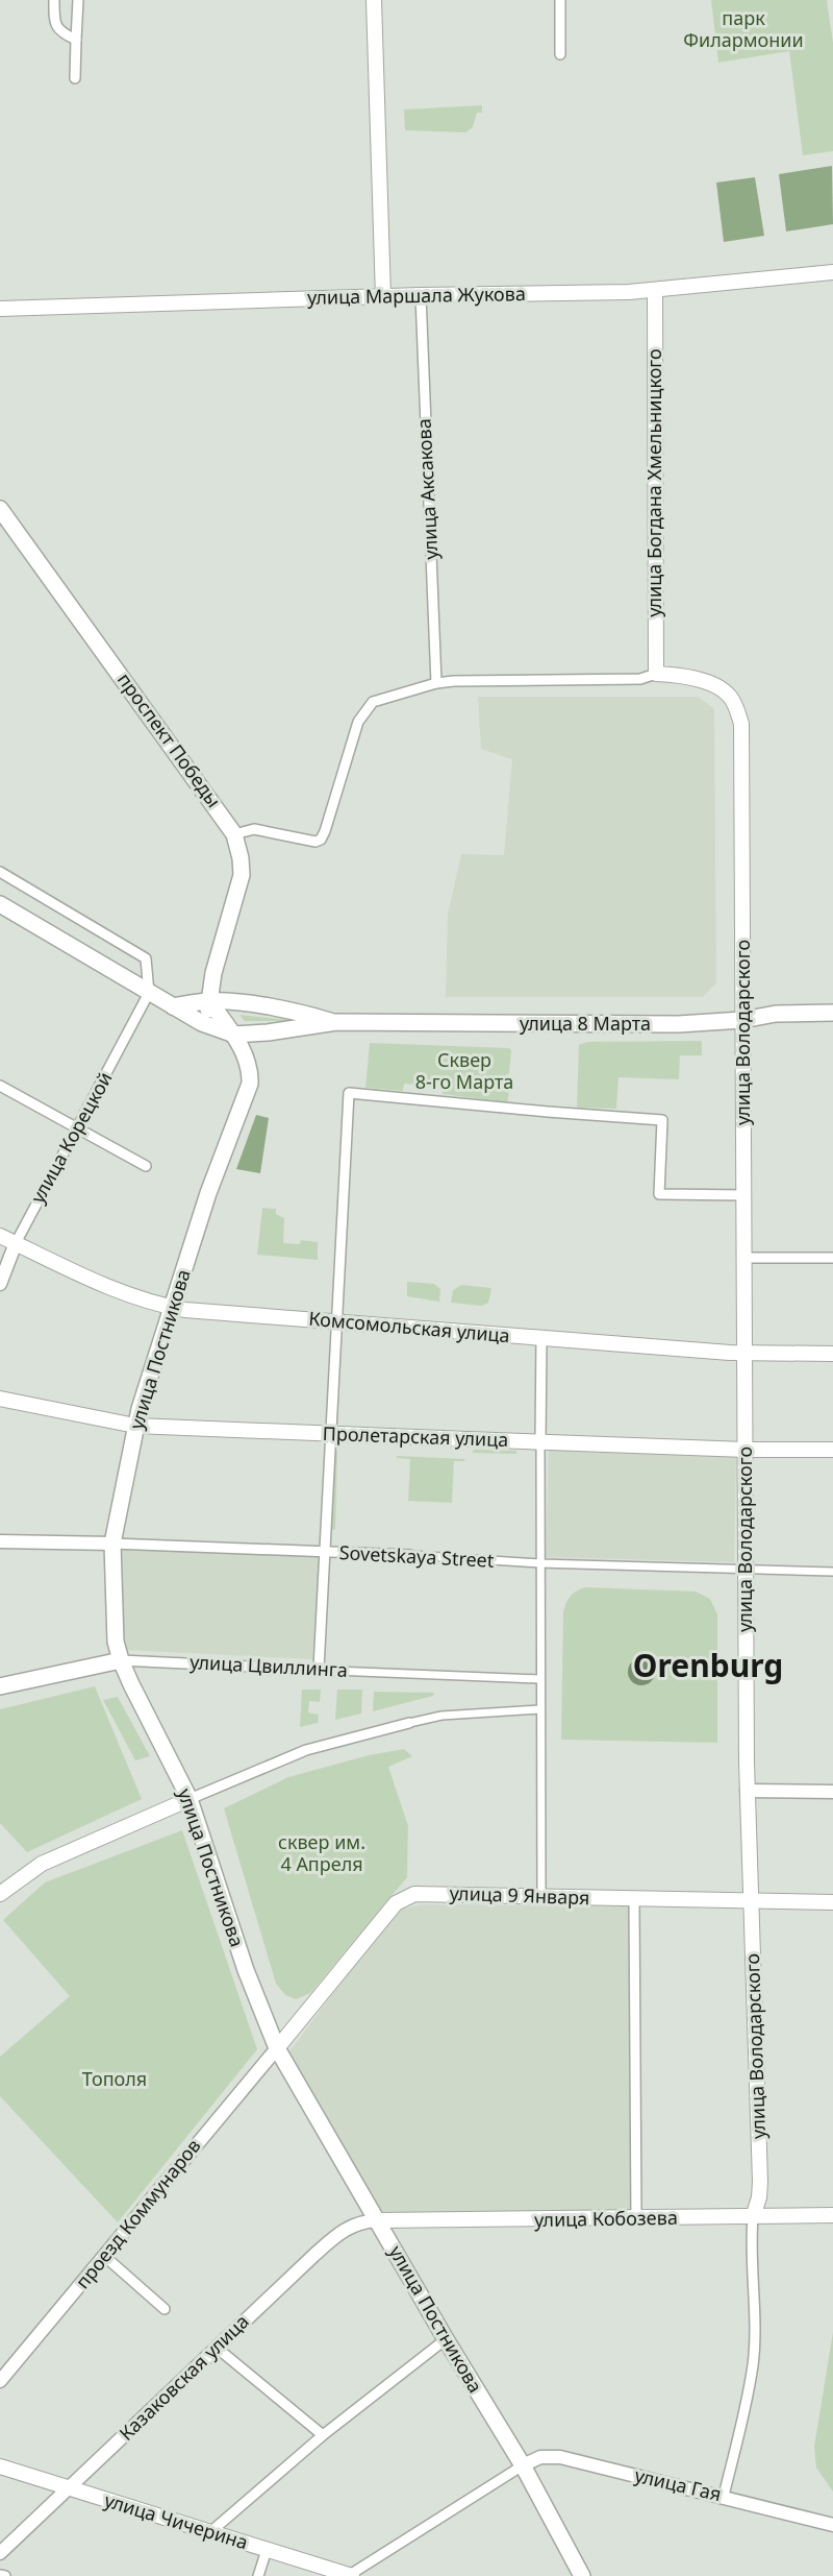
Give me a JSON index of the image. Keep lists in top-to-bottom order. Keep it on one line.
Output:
{"streets":{"main road":["улица Маршала Жукова","улица Богдана Хмельницкого","проспект Победы","улица 8 Марта","улица Володарского","Комсомольская улица","улица Постникова","Пролетарская улица","улица Цвиллинга","улица 9 Января","улица Кобозева","улица Чичерина"],"street":["улица Аксакова","улица Корецкой","Sovetskaya Street","проезд Коммунаров","Казаковская улица","улица Гая"]},"crossings":[["улица Маршала Жукова","улица Богдана Хмельницкого"],["улица Маршала Жукова","улица Аксакова"],["улица Богдана Хмельницкого","улица Володарского"],["проспект Победы","улица 8 Марта"],["улица 8 Марта","улица Володарского"],["улица 8 Марта","улица Постникова"],["улица Володарского","Комсомольская улица"],["улица Володарского","Пролетарская улица"],["улица Володарского","Sovetskaya Street"],["улица Володарского","улица 9 Января"],["улица Володарского","улица Кобозева"],["улица Володарского","улица Гая"],["улица Корецкой","Комсомольская улица"],["Комсомольская улица","улица Постникова"],["улица Постникова","Пролетарская улица"],["улица Постникова","Sovetskaya Street"],["улица Постникова","улица Цвиллинга"],["улица Постникова","улица 9 Января"],["улица Постникова","проезд Коммунаров"],["улица Постникова","улица Кобозева"],["улица Постникова","Казаковская улица"],["улица Постникова","улица Гая"],["улица 9 Января","проезд Коммунаров"],["улица Кобозева","Казаковская улица"],["Казаковская улица","улица Чичерина"]],"districts":["Orenburg"],"parks":["парк Филармонии","Сквер 8-го Марта","сквер им. 4 Апреля","Тополя"]}
